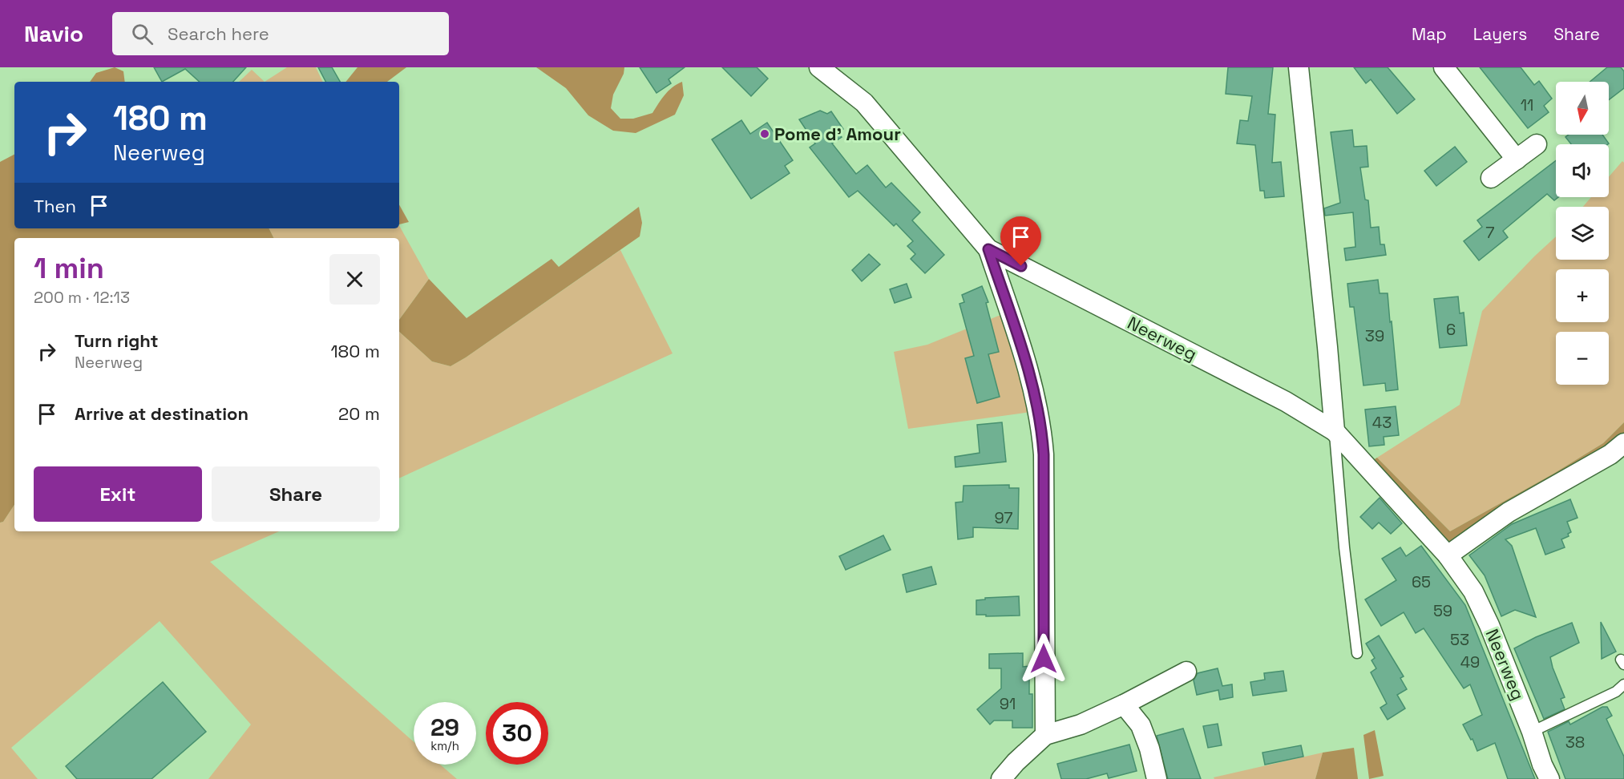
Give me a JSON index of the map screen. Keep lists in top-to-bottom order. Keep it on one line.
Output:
{"streets":{"street":["Neerweg"]},"places":["Pome d' Amour"],"house_numbers":["11","7","6","39","43","97","65","59","53","49","91","38"],"north":"bottom","page":{"header":"Navio","search":"Search here","nav":["Map","Layers","Share"],"map_buttons":["+","−"],"turn":["180 m","Neerweg"],"then":"Then","heading":["1 min","200 m · 12:13"],"list":[{"name":"Turn right","note":"Neerweg","value":"180 m"},{"name":"Arrive at destination","value":"20 m"}],"buttons":["Exit","Share"],"speed":"29 km/h","limit":"30"}}
